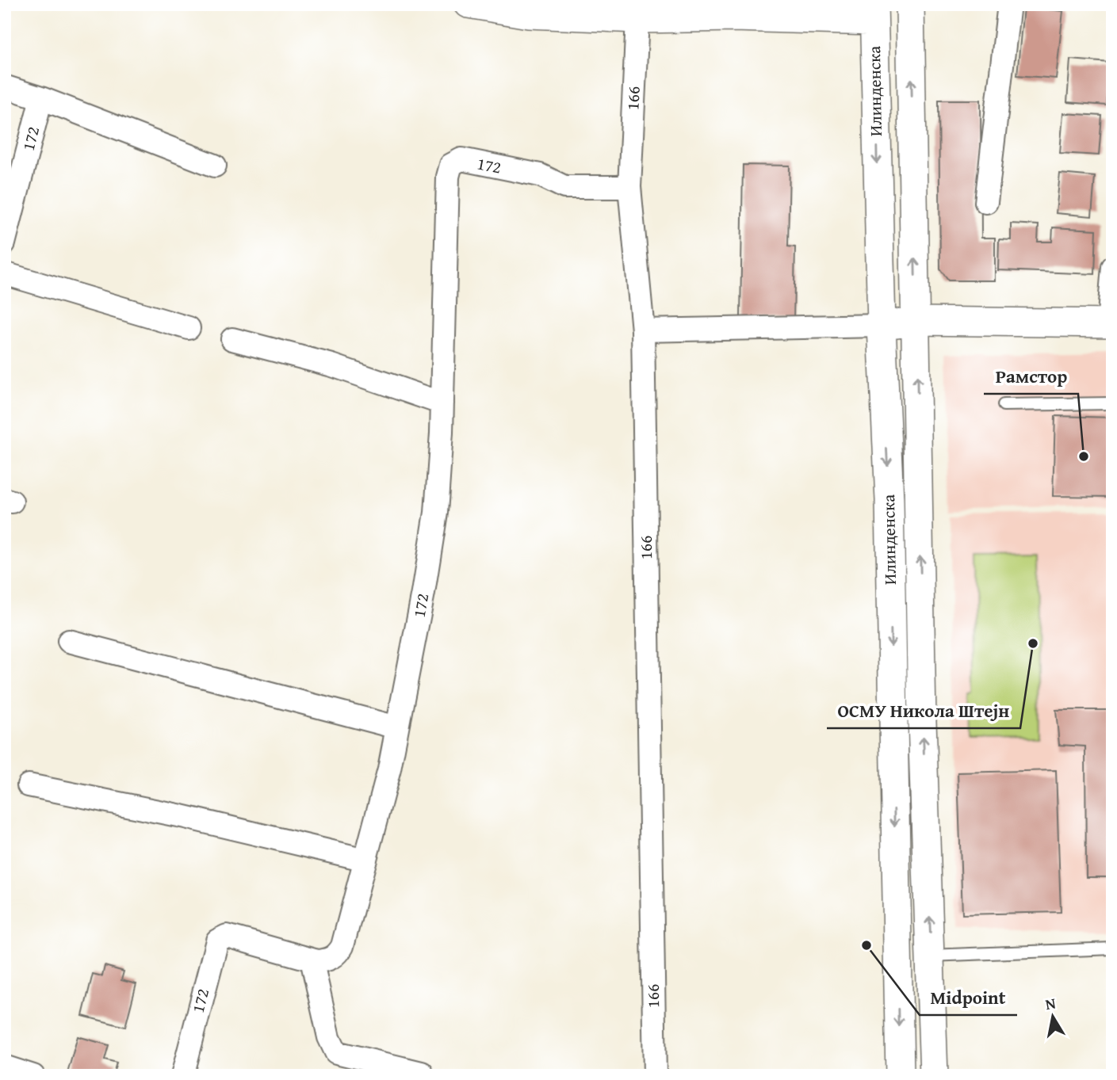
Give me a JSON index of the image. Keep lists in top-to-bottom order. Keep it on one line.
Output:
{"streets":{"street":["Илинденска","166","172"]},"crossings":[["166","172"]],"places":["Рамстор","ОСМУ Никола Штејн","Midpoint"],"north":"top"}
